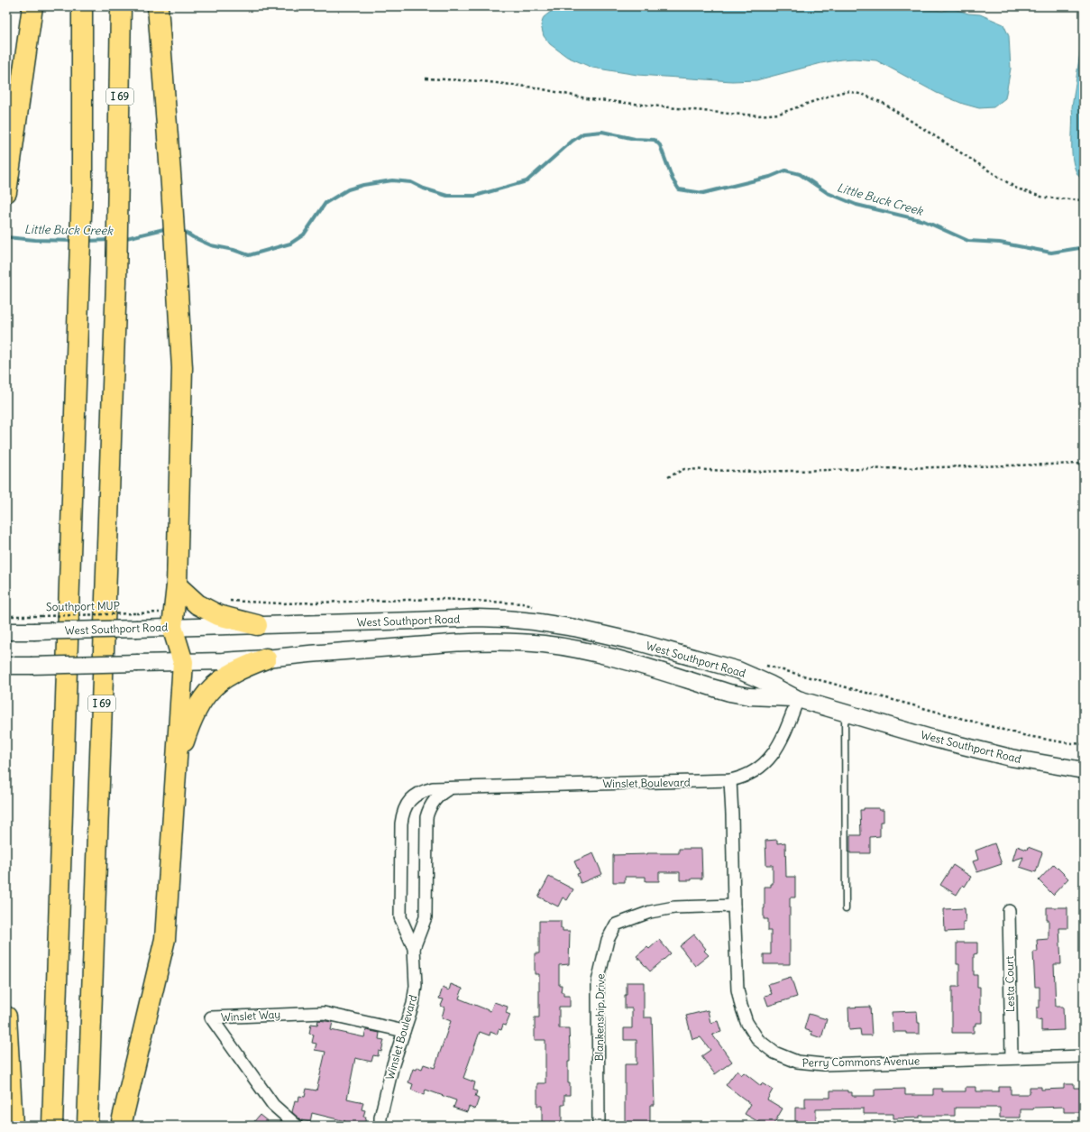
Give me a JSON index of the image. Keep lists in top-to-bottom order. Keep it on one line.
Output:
{"streets":{"highway":["I 69"],"main road":["West Southport Road"],"street":["Winslet Boulevard","Lesta Court","Winslet Way","Blankenship Drive","Perry Commons Avenue"],"path":["Southport MUP"]},"crossings":[["Southport MUP","West Southport Road"],["West Southport Road","Winslet Boulevard"],["Winslet Boulevard","Winslet Way"],["Winslet Boulevard","Perry Commons Avenue"],["Lesta Court","Perry Commons Avenue"],["Blankenship Drive","Perry Commons Avenue"]],"water":["Little Buck Creek"]}
